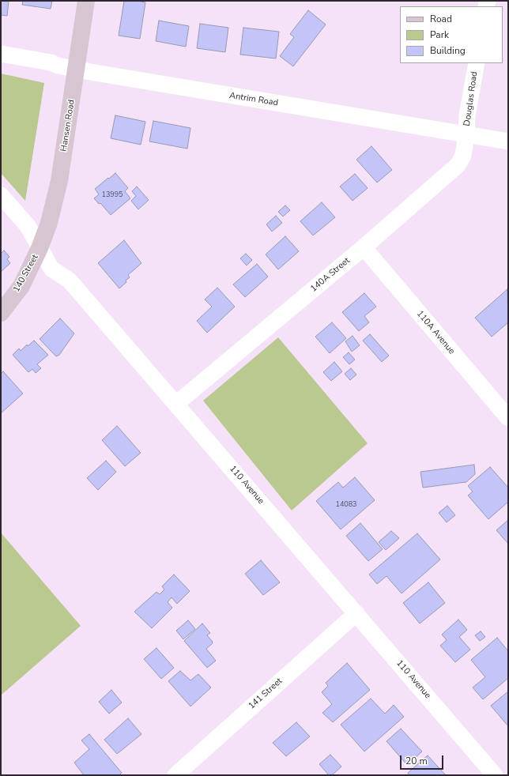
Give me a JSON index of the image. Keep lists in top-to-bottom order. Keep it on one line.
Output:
{"streets":{"main road":["Hansen Road","140 Street"],"street":["Douglas Road","Antrim Road","140A Street","110A Avenue","110 Avenue","141 Street"]},"crossings":[["Douglas Road","Antrim Road"],["Douglas Road","140A Street"],["Antrim Road","Hansen Road"],["Antrim Road","140A Street"],["Hansen Road","140 Street"],["Hansen Road","110 Avenue"],["140 Street","110 Avenue"],["140A Street","110A Avenue"],["140A Street","110 Avenue"],["110 Avenue","141 Street"]],"house_numbers":["13995","14083"],"legend":["Road","Park","Building"],"scale_bar":"20 m"}
